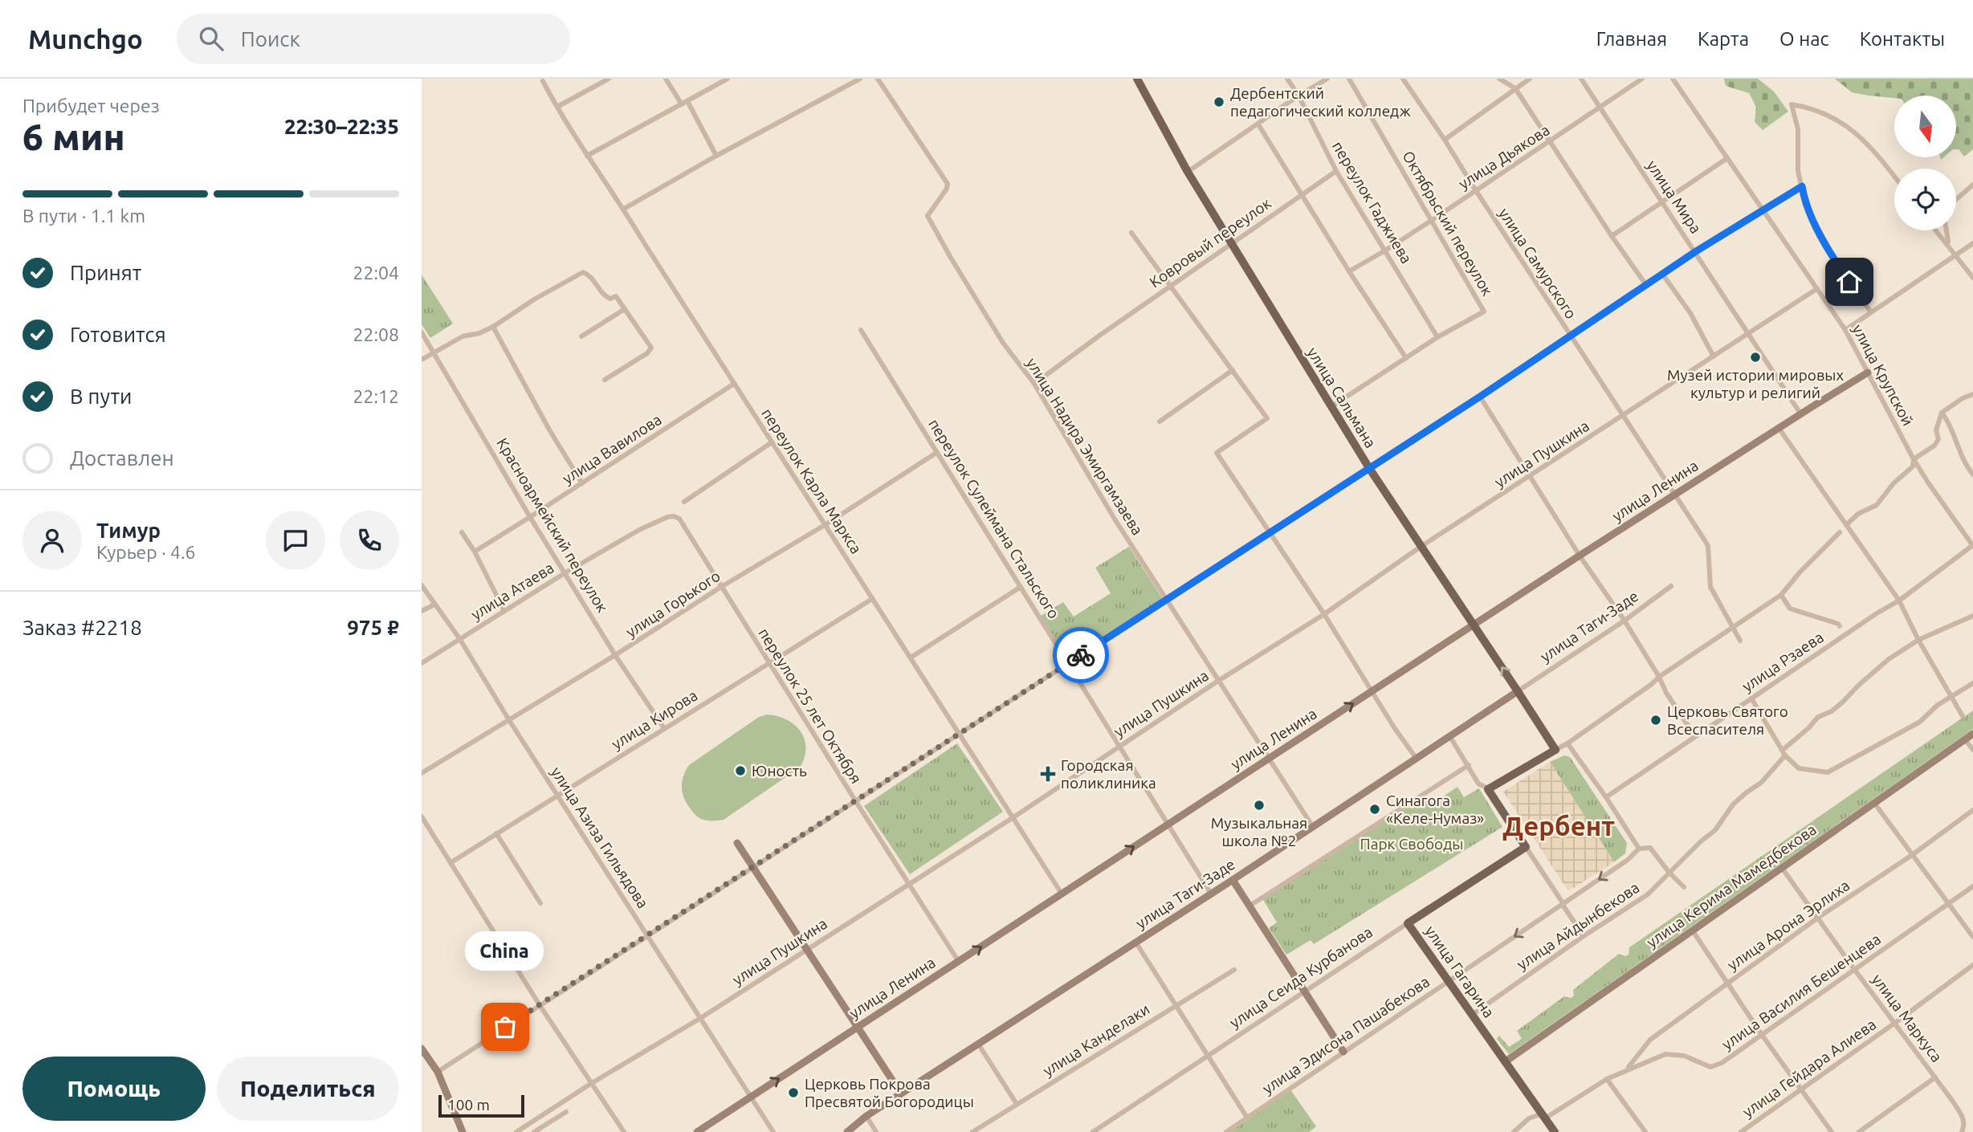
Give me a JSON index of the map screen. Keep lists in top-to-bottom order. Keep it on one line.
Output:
{"streets":{"main road":["улица Сальмана","улица Гагарина","улица Сеида Курбанова"],"street":["улица Дьякова","улица Мира","переулок Гаджиева","Октябрьский переулок","Ковровый переулок","улица Самурского","улица Крупской","улица Надира Эмиргамзаева","улица Вавилова","улица Пушкина","переулок Карла Маркса","улица Ленина","переулок Сулеймана Стальского","Красноармейский переулок","улица Атаева","улица Горького","улица Таги-Заде","улица Рзаева","переулок 25 лет Октября","улица Кирова","улица Азиза Гильядова","улица Керима Мамедбекова","улица Арона Эрлиха","улица Айдынбекова","улица Василия Бешенцева","улица Маркуса","улица Эдисона Пашабекова","улица Канделаки","улица Гейдара Алиева"]},"crossings":[["улица Дьякова","улица Мира"],["улица Дьякова","переулок Гаджиева"],["улица Дьякова","Октябрьский переулок"],["улица Дьякова","улица Самурского"],["улица Мира","улица Пушкина"],["улица Мира","улица Ленина"],["переулок Гаджиева","Октябрьский переулок"],["переулок Гаджиева","Ковровый переулок"],["Октябрьский переулок","улица Сальмана"],["Ковровый переулок","улица Сальмана"],["Ковровый переулок","улица Надира Эмиргамзаева"],["улица Самурского","улица Пушкина"],["улица Самурского","улица Ленина"],["улица Крупской","улица Пушкина"],["улица Крупской","улица Ленина"],["улица Крупской","улица Рзаева"],["улица Сальмана","улица Пушкина"],["улица Сальмана","улица Ленина"],["улица Сальмана","улица Таги-Заде"],["улица Надира Эмиргамзаева","улица Пушкина"],["улица Надира Эмиргамзаева","улица Ленина"],["улица Надира Эмиргамзаева","улица Таги-Заде"],["улица Вавилова","переулок Карла Маркса"],["улица Вавилова","Красноармейский переулок"],["улица Пушкина","переулок Карла Маркса"],["улица Пушкина","переулок Сулеймана Стальского"],["улица Пушкина","переулок 25 лет Октября"],["улица Пушкина","улица Азиза Гильядова"],["переулок Карла Маркса","улица Ленина"],["переулок Карла Маркса","улица Горького"],["переулок Карла Маркса","улица Кирова"],["улица Ленина","переулок Сулеймана Стальского"],["улица Ленина","переулок 25 лет Октября"],["улица Ленина","улица Азиза Гильядова"],["переулок Сулеймана Стальского","улица Горького"],["переулок Сулеймана Стальского","улица Таги-Заде"],["Красноармейский переулок","улица Атаева"],["Красноармейский переулок","улица Горького"],["Красноармейский переулок","улица Кирова"],["улица Атаева","переулок 25 лет Октября"],["улица Атаева","улица Азиза Гильядова"],["улица Горького","переулок 25 лет Октября"],["улица Горького","улица Азиза Гильядова"],["переулок 25 лет Октября","улица Кирова"],["улица Кирова","улица Азиза Гильядова"],["улица Керима Мамедбекова","улица Гагарина"],["улица Керима Мамедбекова","улица Маркуса"],["улица Арона Эрлиха","улица Василия Бешенцева"],["улица Арона Эрлиха","улица Маркуса"],["улица Айдынбекова","улица Гагарина"],["улица Гагарина","улица Сеида Курбанова"],["улица Гагарина","улица Василия Бешенцева"],["улица Гагарина","улица Эдисона Пашабекова"],["улица Василия Бешенцева","улица Маркуса"],["улица Маркуса","улица Гейдара Алиева"]],"one_way":["улица Ленина","улица Эдисона Пашабекова"],"districts":["Дербент"],"parks":["Парк Свободы"],"places":{"other":["Дербентский педагогический колледж","Музей истории мировых культур и религий","Церковь Святого Всеспасителя","Юность","Музыкальная школа №2","Синагога «Келе-Нумаз»","China","Церковь Покрова Пресвятой Богородицы"],"health":["Городская поликлиника"]},"scale_bar":"100 m","north":"bottom","page":{"header":"Munchgo","search":"Поиск","nav":["Главная","Карта","О нас","Контакты"],"heading":["6 мин","Прибудет через","22:30–22:35"],"panel":["Тимур","Курьер · 4.6","Заказ #2218","975 ₽"],"bar":"В пути · 1.1 km","list":[["Принят","22:04"],["Готовится","22:08"],["В пути","22:12"],"Доставлен"],"bubble":"China","buttons":["Помощь","Поделиться"],"scale":"100 m"}}
